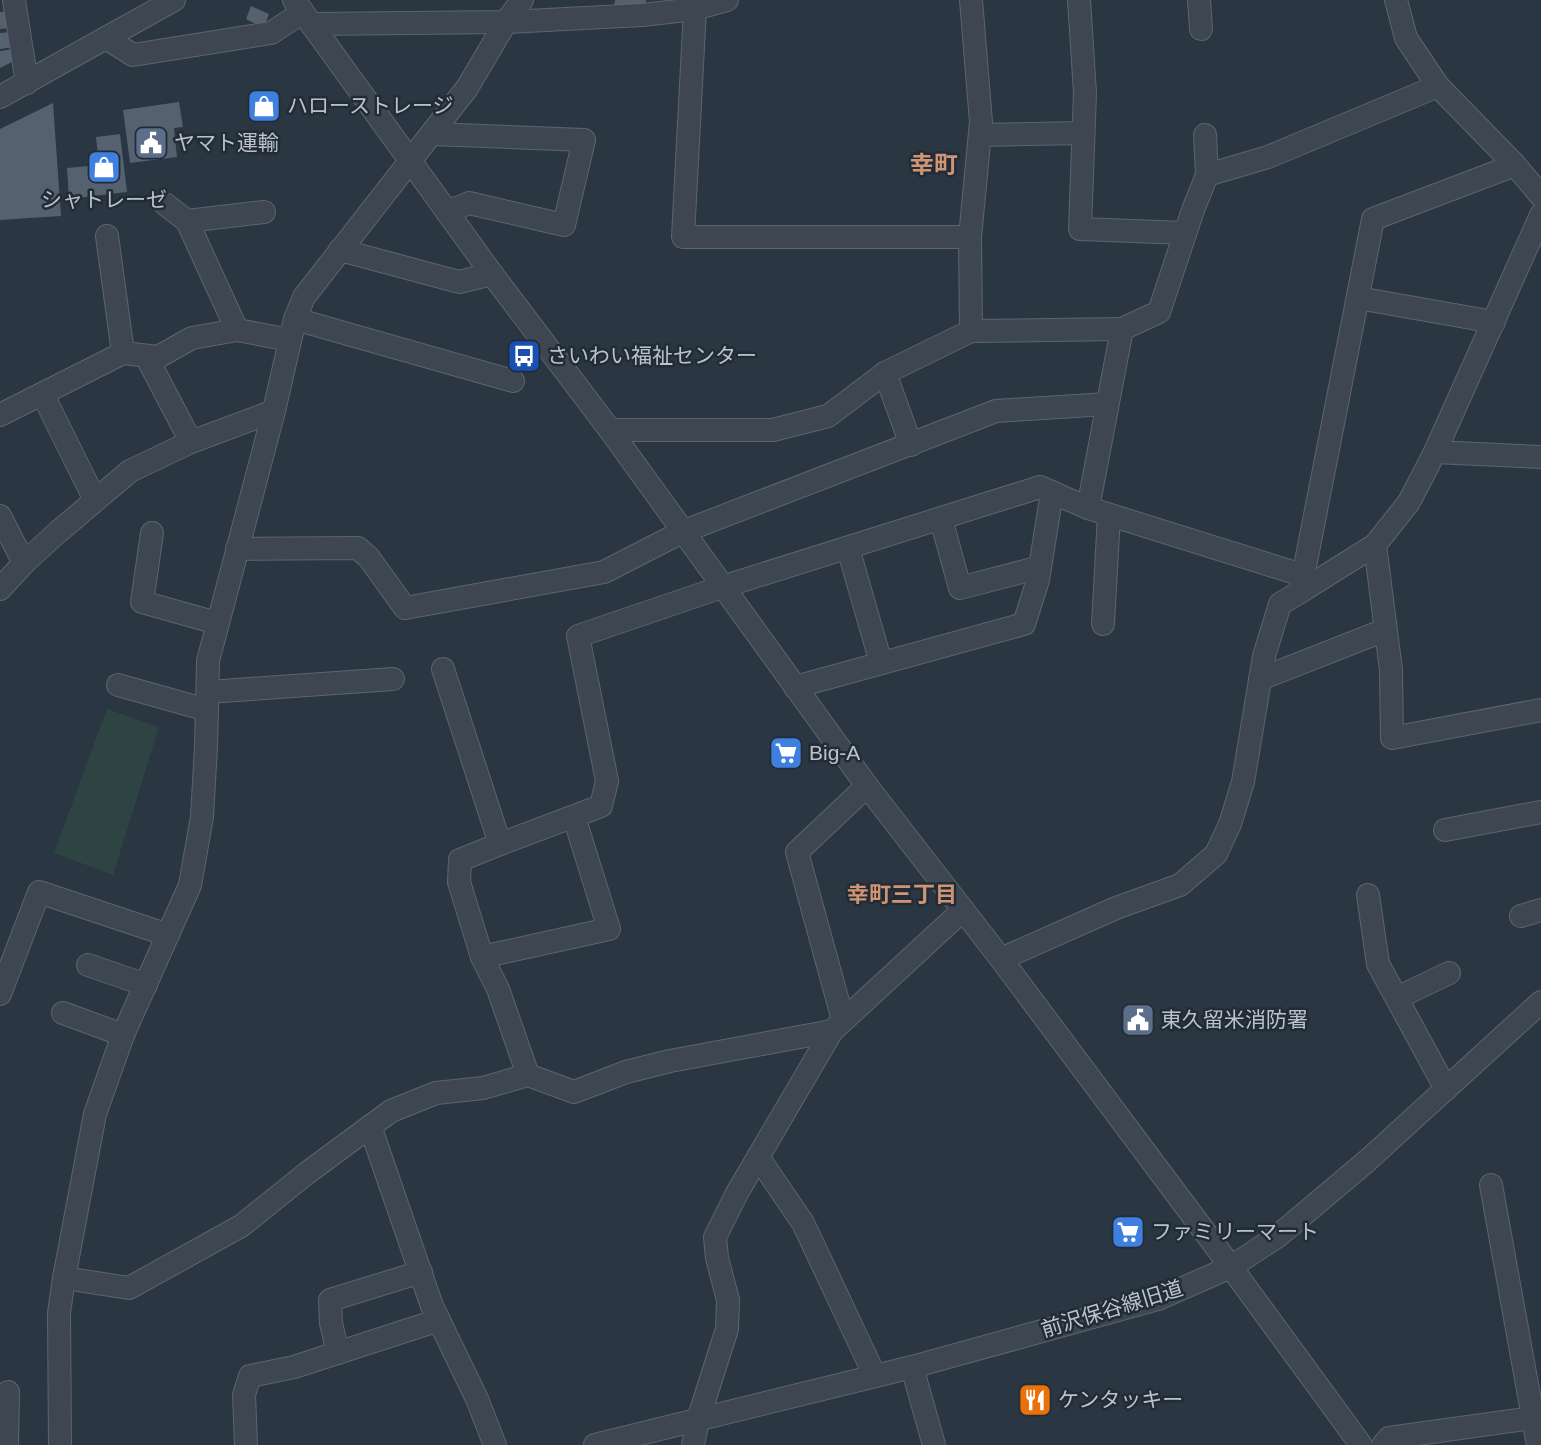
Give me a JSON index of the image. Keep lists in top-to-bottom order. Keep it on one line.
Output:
{"streets":{"street":["前沢保谷線旧道"]},"districts":["幸町","幸町三丁目"],"places":{"shop":["ハローストレージ","シャトレーゼ"],"public building":["ヤマト運輸","東久留米消防署"],"bus stop":["さいわい福祉センター"],"supermarket":["Big-A","ファミリーマート"],"restaurant":["ケンタッキー"]}}
